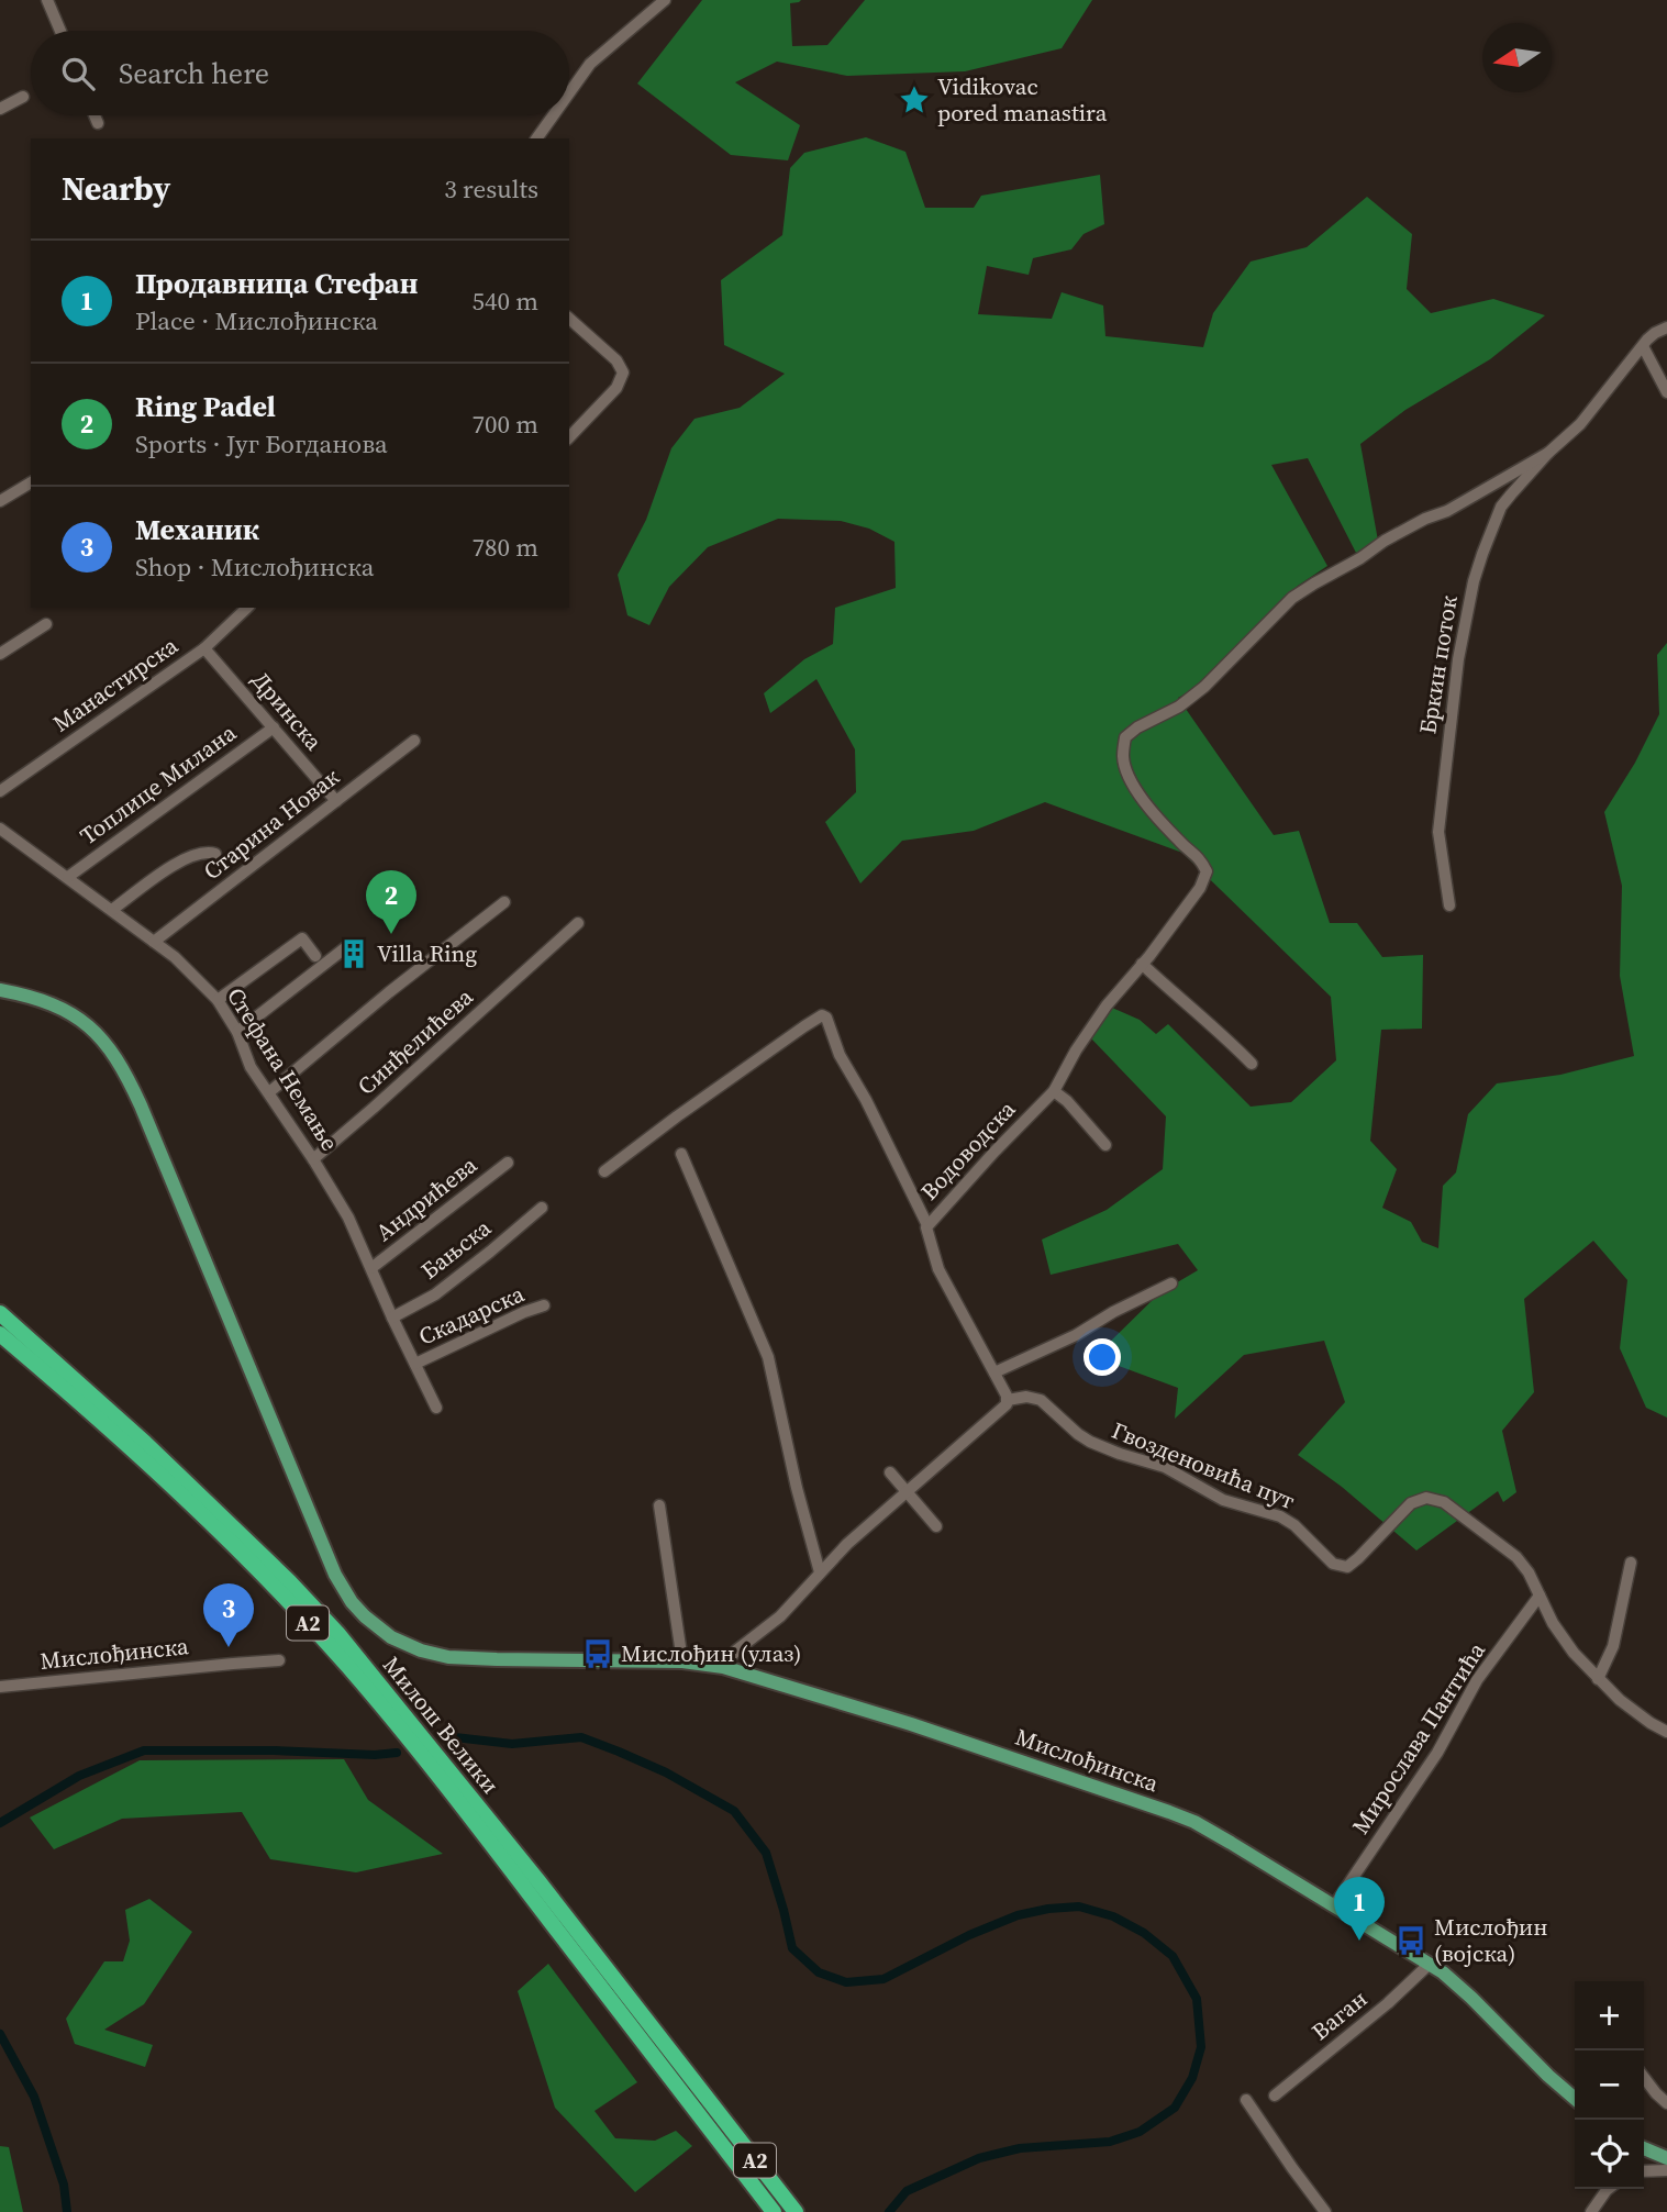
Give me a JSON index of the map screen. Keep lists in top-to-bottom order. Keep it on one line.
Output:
{"streets":{"highway":["A2","Милош Велики"],"main road":["Мислођинска"],"street":["Бркин поток","Манастирска","Дринска","Топлице Милана","Старина Новак","Синђелићева","Стефана Немање","Водоводска","Андрићева","Бањска","Скадарска","Гвозденовића пут","Мирослава Пантића","Ваган"]},"crossings":[["Бркин поток","Водоводска"],["Манастирска","Дринска"],["Дринска","Топлице Милана"],["Дринска","Старина Новак"],["Топлице Милана","Стефана Немање"],["Старина Новак","Стефана Немање"],["Синђелићева","Стефана Немање"],["Стефана Немање","Андрићева"],["Стефана Немање","Бањска"],["Стефана Немање","Скадарска"],["Водоводска","Гвозденовића пут"],["Гвозденовића пут","Мирослава Пантића"],["Мислођинска","Мирослава Пантића"],["Мислођинска","Ваган"]],"places":{"place":["Vidikovac pored manastira"],"building":["Villa Ring"],"bus stop":["Мислођин (улаз)","Мислођин (војска)"]},"north":"left","page":{"search":"Search here","heading":["Nearby","3 results"],"list":[{"mark":"1","name":"Продавница Стефан","note":"Place · Мислођинска","value":"540 m"},{"mark":"2","name":"Ring Padel","note":"Sports · Југ Богданова","value":"700 m"},{"mark":"3","name":"Механик","note":"Shop · Мислођинска","value":"780 m"}],"pins":["2","3","1"],"map_buttons":["+","−"]}}
